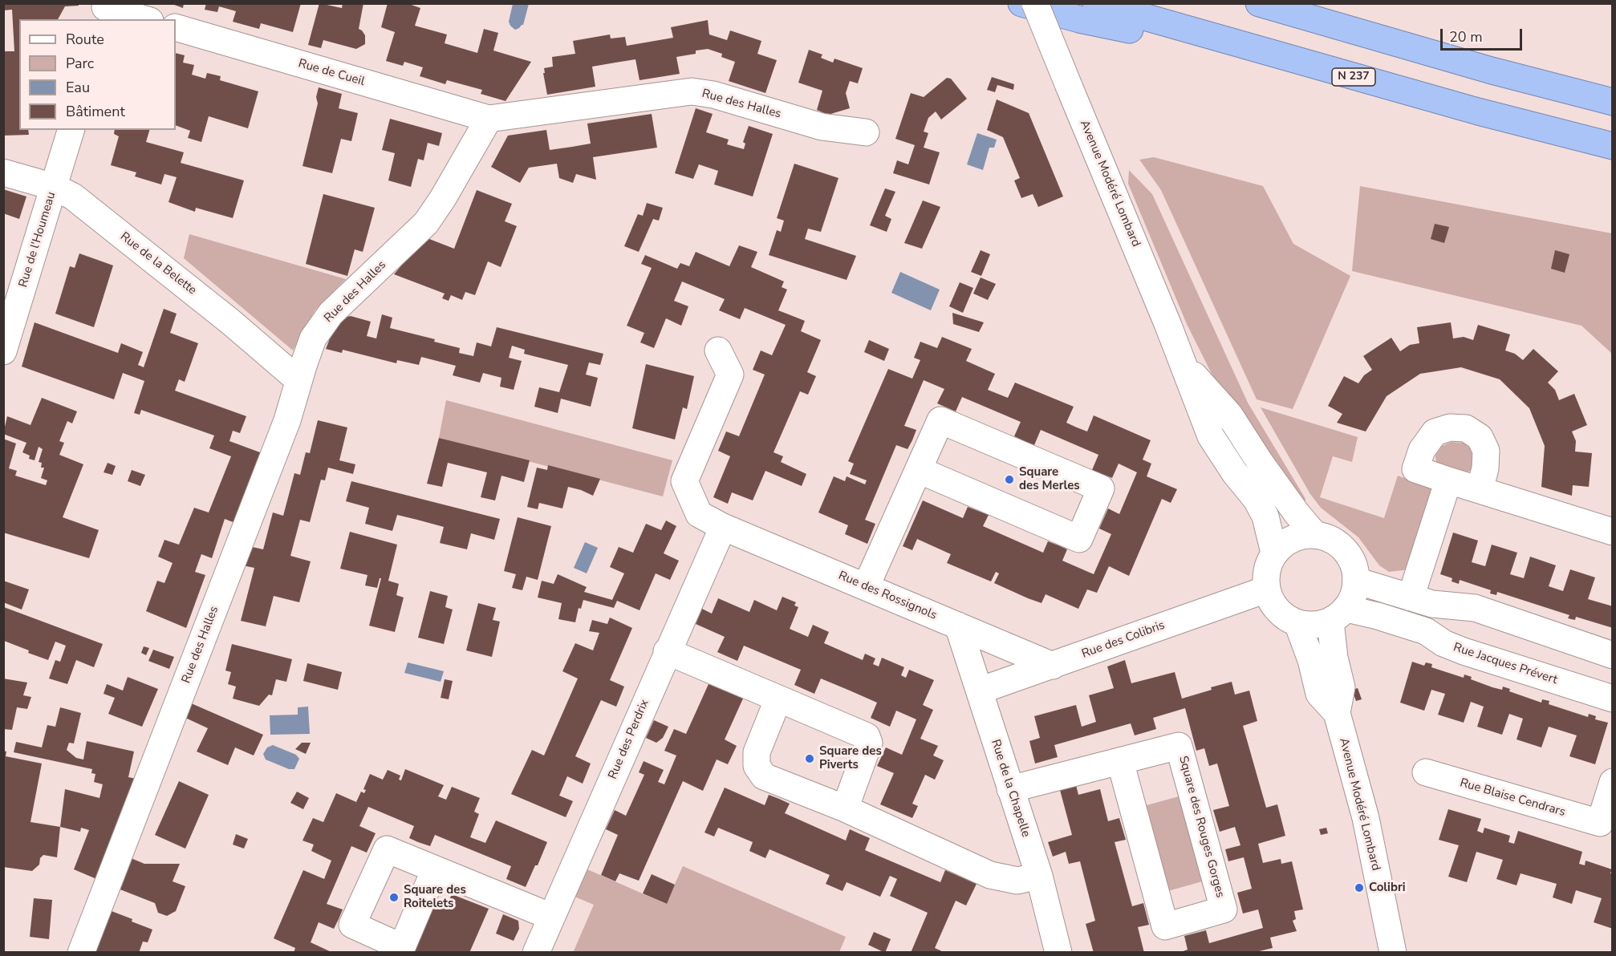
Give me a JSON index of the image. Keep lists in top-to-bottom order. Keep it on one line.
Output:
{"streets":{"highway":["N 237"],"street":["Rue de Cueil","Rue des Halles","Avenue Modéré Lombard","Rue de l'Houmeau","Rue de la Belette","Rue des Rossignols","Rue des Colibris","Rue Jacques Prévert","Rue des Perdrix","Rue de la Chapelle","Rue Blaise Cendrars","Square des Rouges Gorges"]},"crossings":[["Rue de Cueil","Rue des Halles"],["Rue des Halles","Rue de la Belette"],["Avenue Modéré Lombard","Rue des Colibris"],["Avenue Modéré Lombard","Rue Jacques Prévert"],["Rue de l'Houmeau","Rue de la Belette"],["Rue des Rossignols","Rue des Colibris"],["Rue des Rossignols","Rue des Perdrix"],["Rue des Rossignols","Rue de la Chapelle"],["Rue des Colibris","Rue Jacques Prévert"],["Rue des Colibris","Rue de la Chapelle"],["Rue de la Chapelle","Square des Rouges Gorges"]],"places":["Square des Merles","Square des Piverts","Colibri","Square des Roitelets"],"legend":["Route","Parc","Eau","Bâtiment"],"scale_bar":"20 m"}
